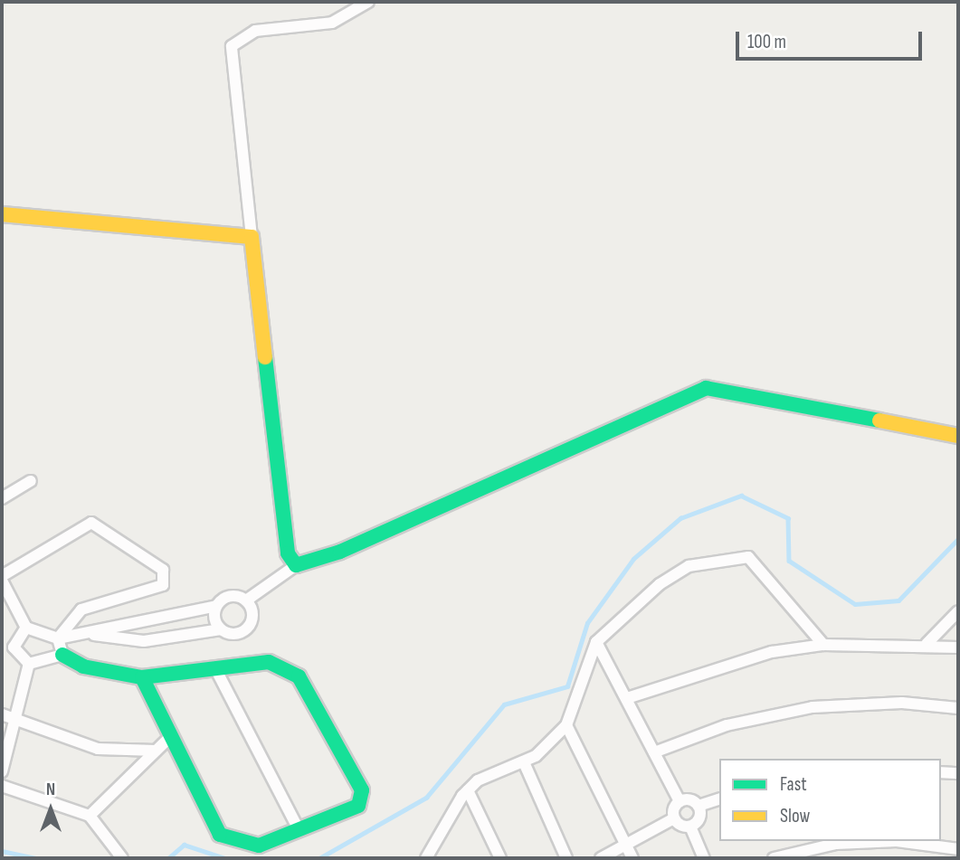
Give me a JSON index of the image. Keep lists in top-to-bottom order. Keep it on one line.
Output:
{"legend":["Fast","Slow"],"scale_bar":"100 m","north":"top"}
